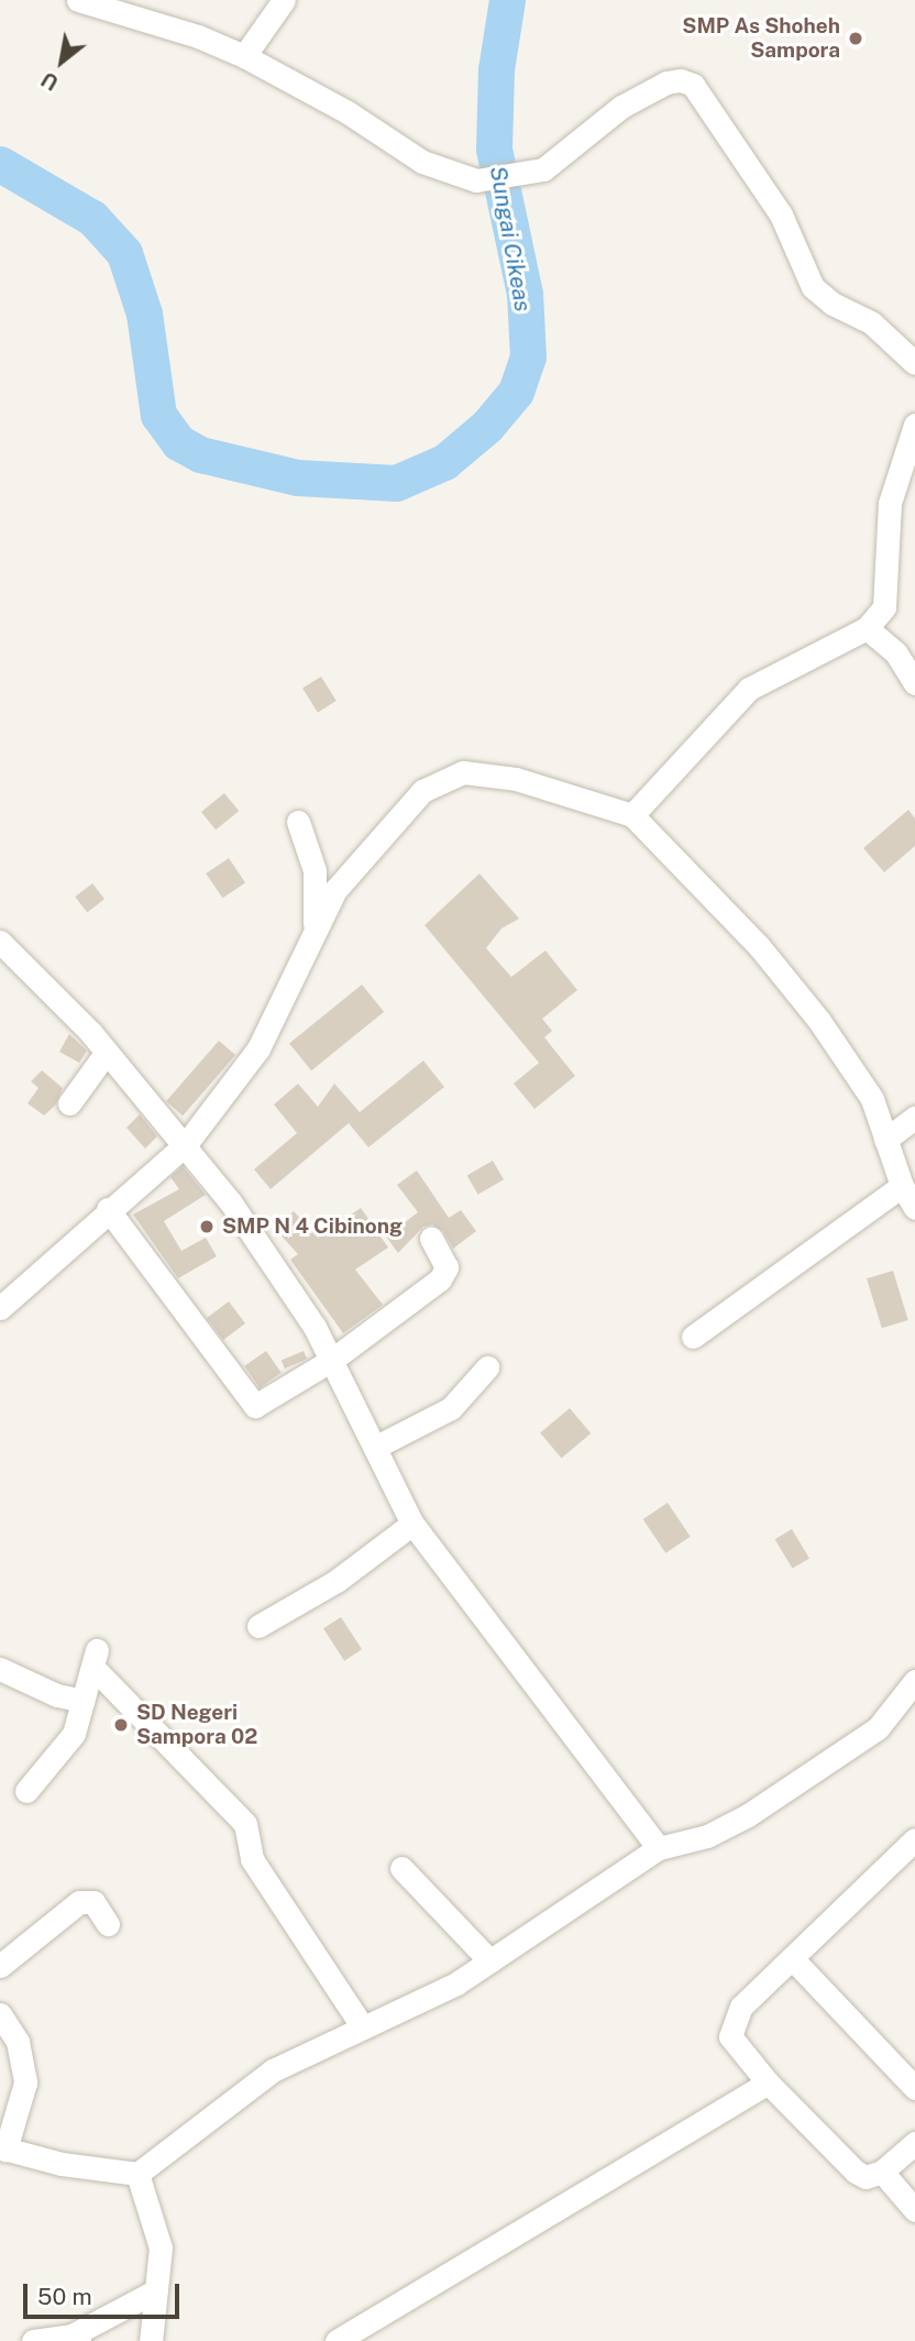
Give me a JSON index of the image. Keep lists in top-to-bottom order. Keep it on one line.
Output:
{"water":["Sungai Cikeas"],"places":["SMP As Shoheh Sampora","SMP N 4 Cibinong","SD Negeri Sampora 02"],"scale_bar":"50 m","north":"bottom left"}
